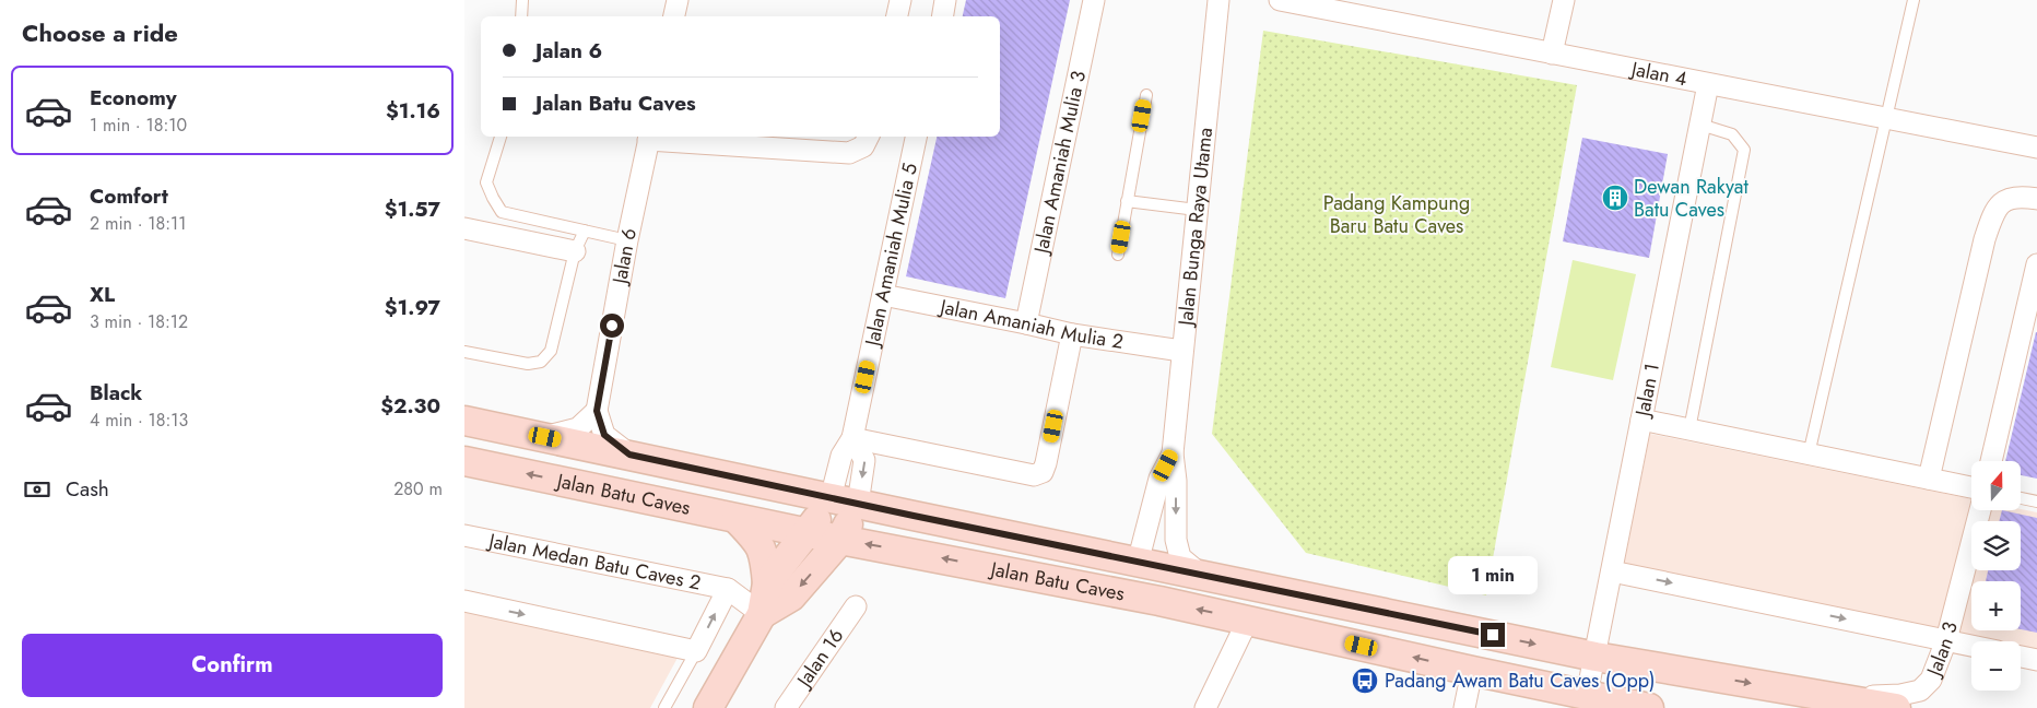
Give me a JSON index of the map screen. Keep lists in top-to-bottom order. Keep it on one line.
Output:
{"streets":{"main road":["Jalan Batu Caves"],"street":["Jalan 4","Jalan Amaniah Mulia 3","Jalan Bunga Raya Utama","Jalan Amaniah Mulia 5","Jalan 6","Jalan Amaniah Mulia 2","Jalan 1","Jalan Medan Batu Caves 2","Jalan 3","Jalan 16"]},"crossings":[["Jalan 4","Jalan 1"],["Jalan Amaniah Mulia 3","Jalan Amaniah Mulia 2"],["Jalan Bunga Raya Utama","Jalan Amaniah Mulia 2"],["Jalan Bunga Raya Utama","Jalan Batu Caves"],["Jalan Amaniah Mulia 5","Jalan Amaniah Mulia 2"],["Jalan Amaniah Mulia 5","Jalan Batu Caves"],["Jalan 1","Jalan Batu Caves"],["Jalan Batu Caves","Jalan 3"]],"parks":["Padang Kampung Baru Batu Caves"],"places":{"building":["Dewan Rakyat Batu Caves"],"bus stop":["Padang Awam Batu Caves (Opp)"]},"north":"top","page":{"heading":"Choose a ride","banner":["Jalan 6","Jalan Batu Caves"],"list":[{"name":"Economy","note":"1 min · 18:10","value":"$1.16"},{"name":"Comfort","note":"2 min · 18:11","value":"$1.57"},{"name":"XL","note":"3 min · 18:12","value":"$1.97"},{"name":"Black","note":"4 min · 18:13","value":"$2.30"}],"pay":["Cash","280 m"],"map_buttons":["+","−"],"bubble":"1 min","buttons":"Confirm"}}
